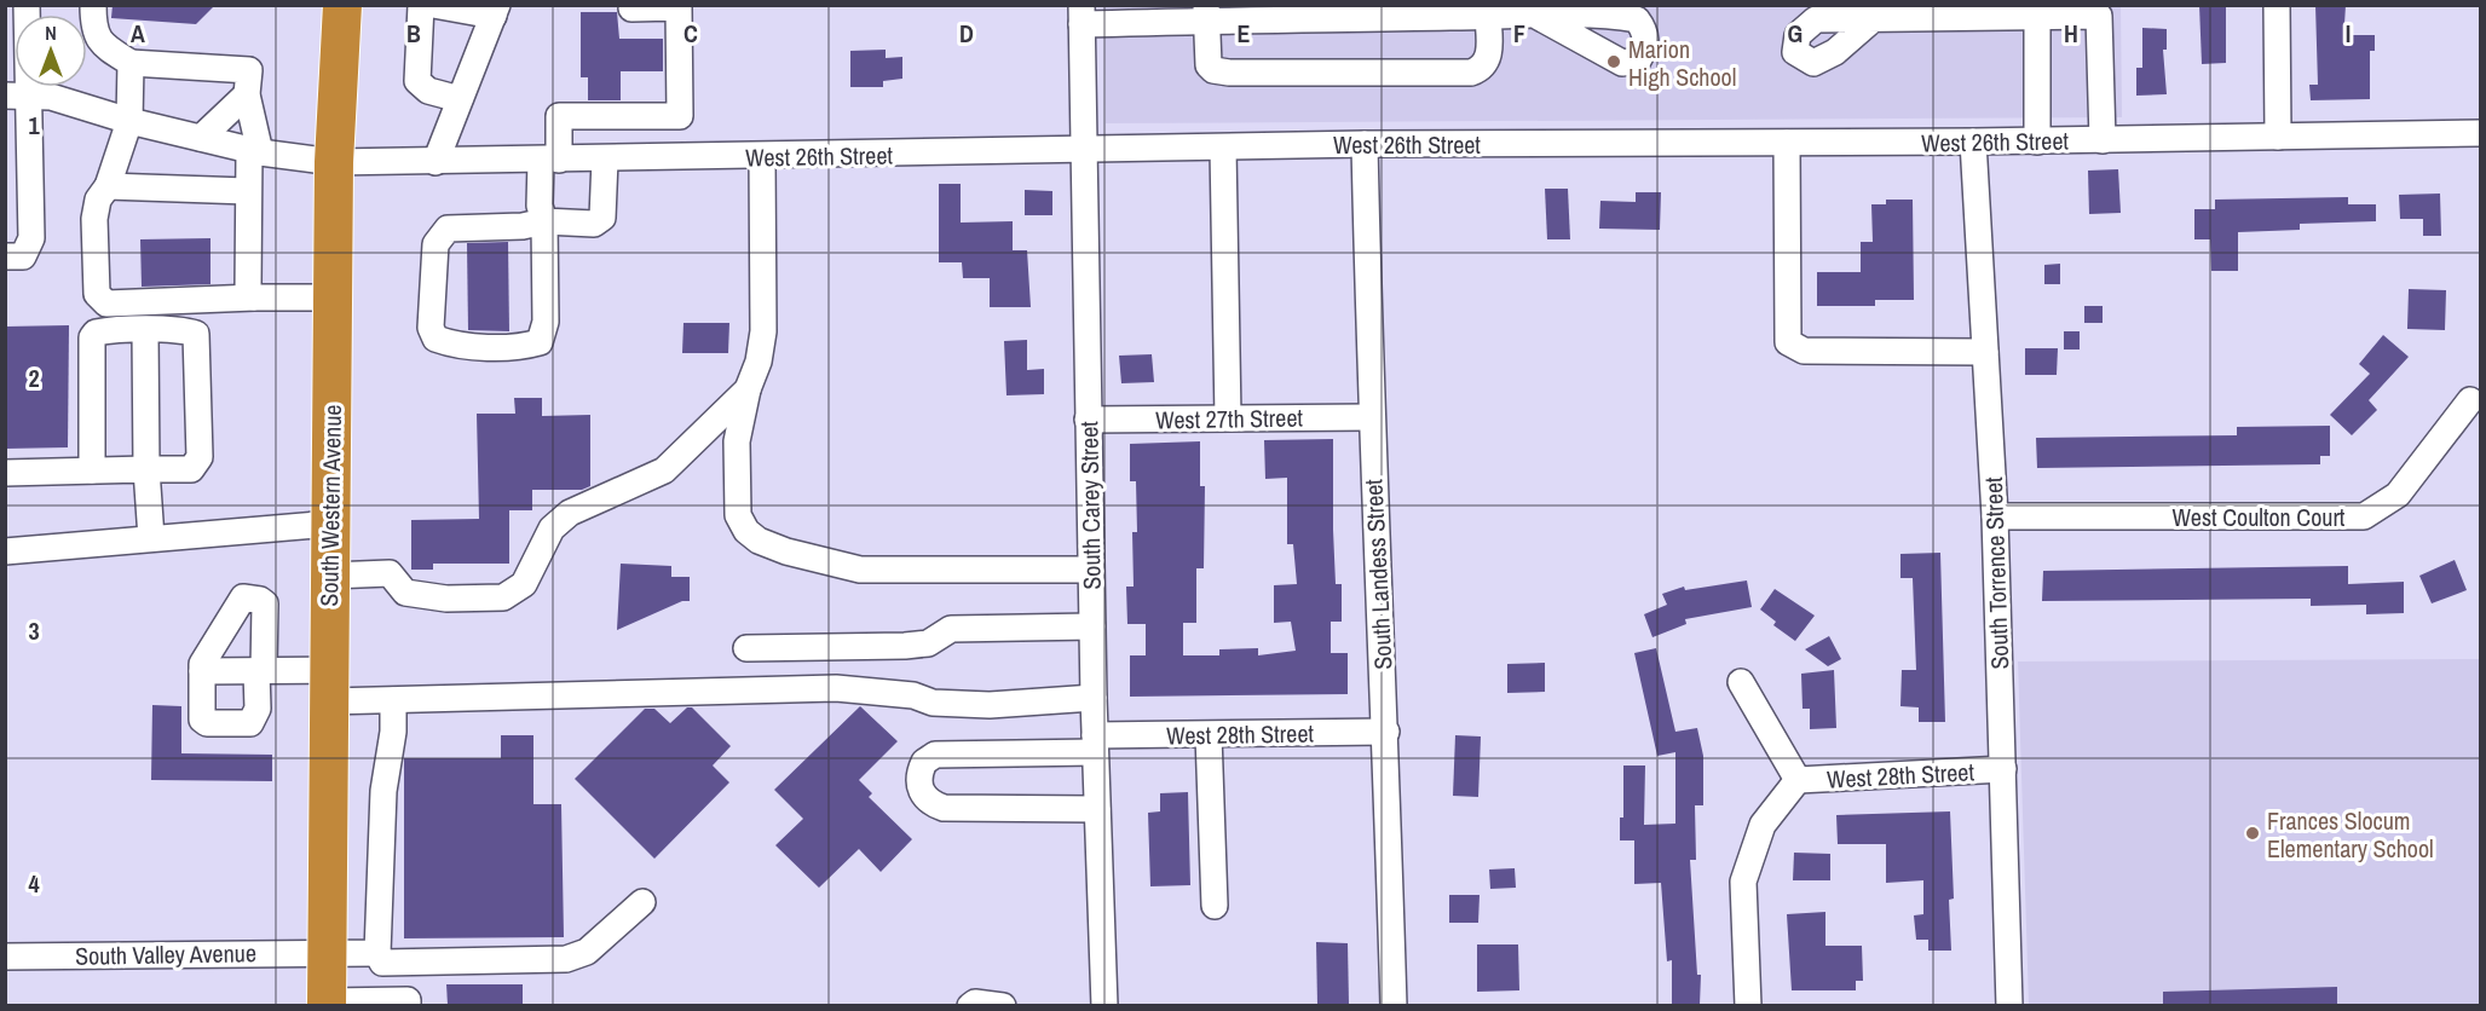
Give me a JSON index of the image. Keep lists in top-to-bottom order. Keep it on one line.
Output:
{"streets":{"highway":["South Western Avenue"],"street":["West 26th Street","West 27th Street","South Carey Street","West Coulton Court","South Torrence Street","South Landess Street","West 28th Street","South Valley Avenue"]},"crossings":[["West 26th Street","South Western Avenue"],["West 26th Street","South Carey Street"],["West 26th Street","South Torrence Street"],["West 26th Street","South Landess Street"],["West 27th Street","South Carey Street"],["West 27th Street","South Landess Street"],["South Western Avenue","South Valley Avenue"],["South Carey Street","West 28th Street"],["West Coulton Court","South Torrence Street"],["South Torrence Street","West 28th Street"],["South Landess Street","West 28th Street"]],"places":["Marion High School","Frances Slocum Elementary School"],"north":"top","grid":{"columns":["A","B","C","D","E","F","G","H","I"],"rows":["1","2","3","4"]}}
